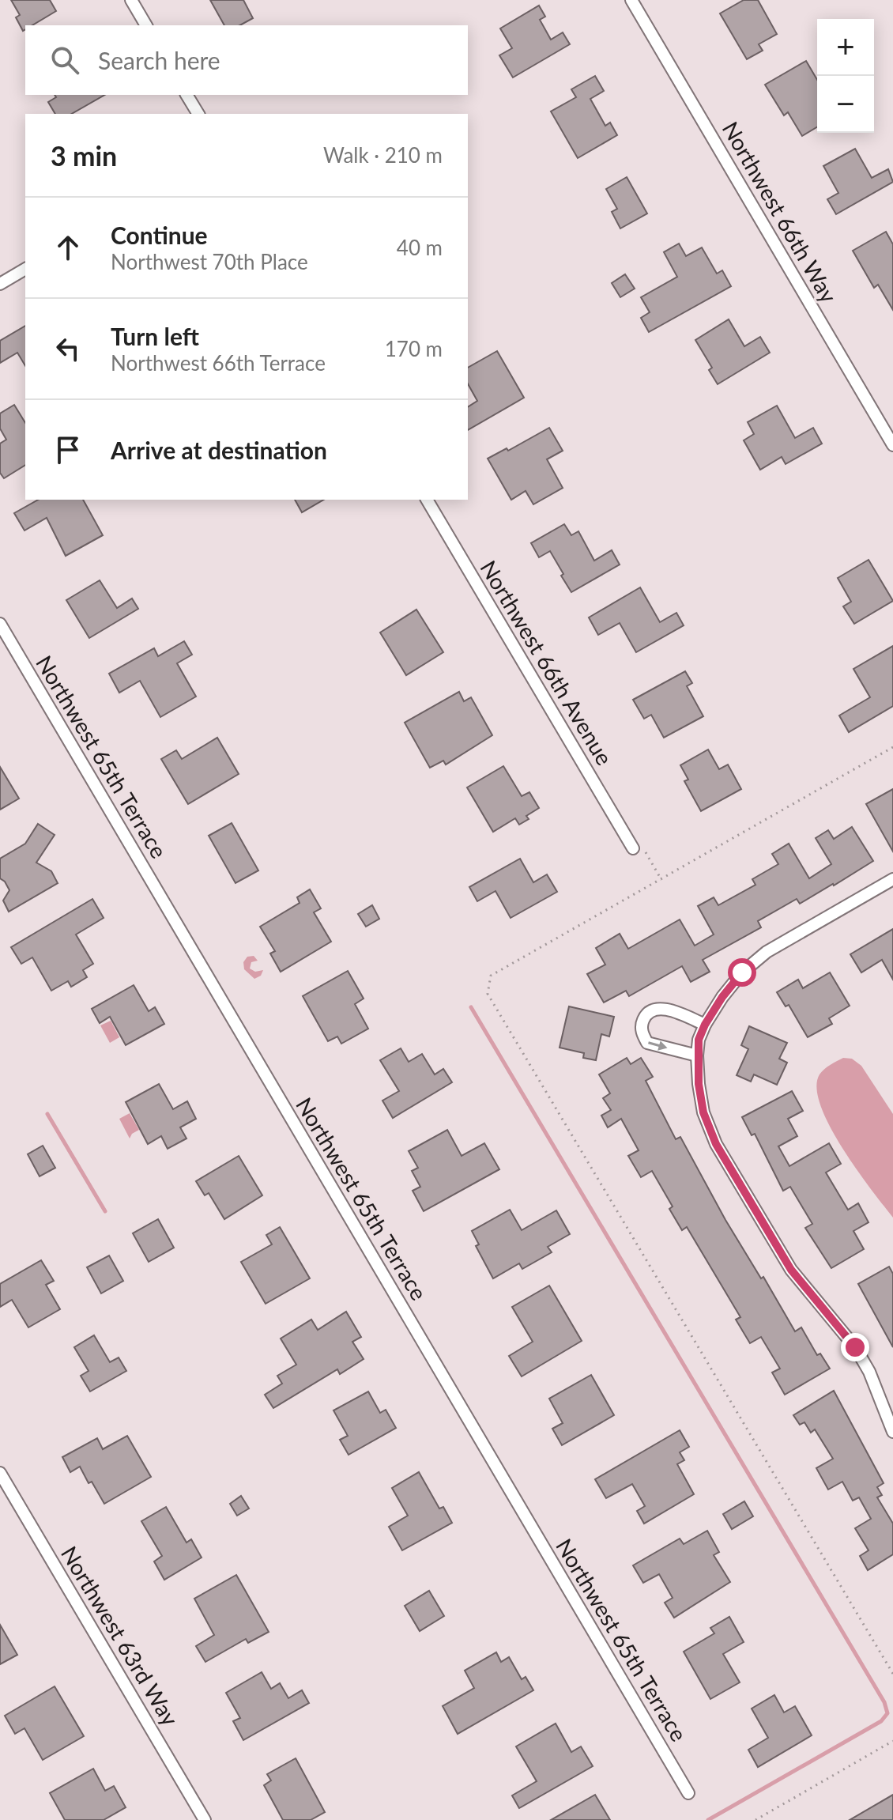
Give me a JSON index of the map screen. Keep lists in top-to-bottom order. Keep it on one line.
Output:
{"streets":{"street":["Northwest 66th Way","Northwest 66th Avenue","Northwest 65th Terrace","Northwest 63rd Way"]},"page":{"map_buttons":["+","−"],"search":"Search here","heading":["3 min","Walk · 210 m"],"list":[["Continue","Northwest 70th Place","40 m"],["Turn left","Northwest 66th Terrace","170 m"],"Arrive at destination"]}}
